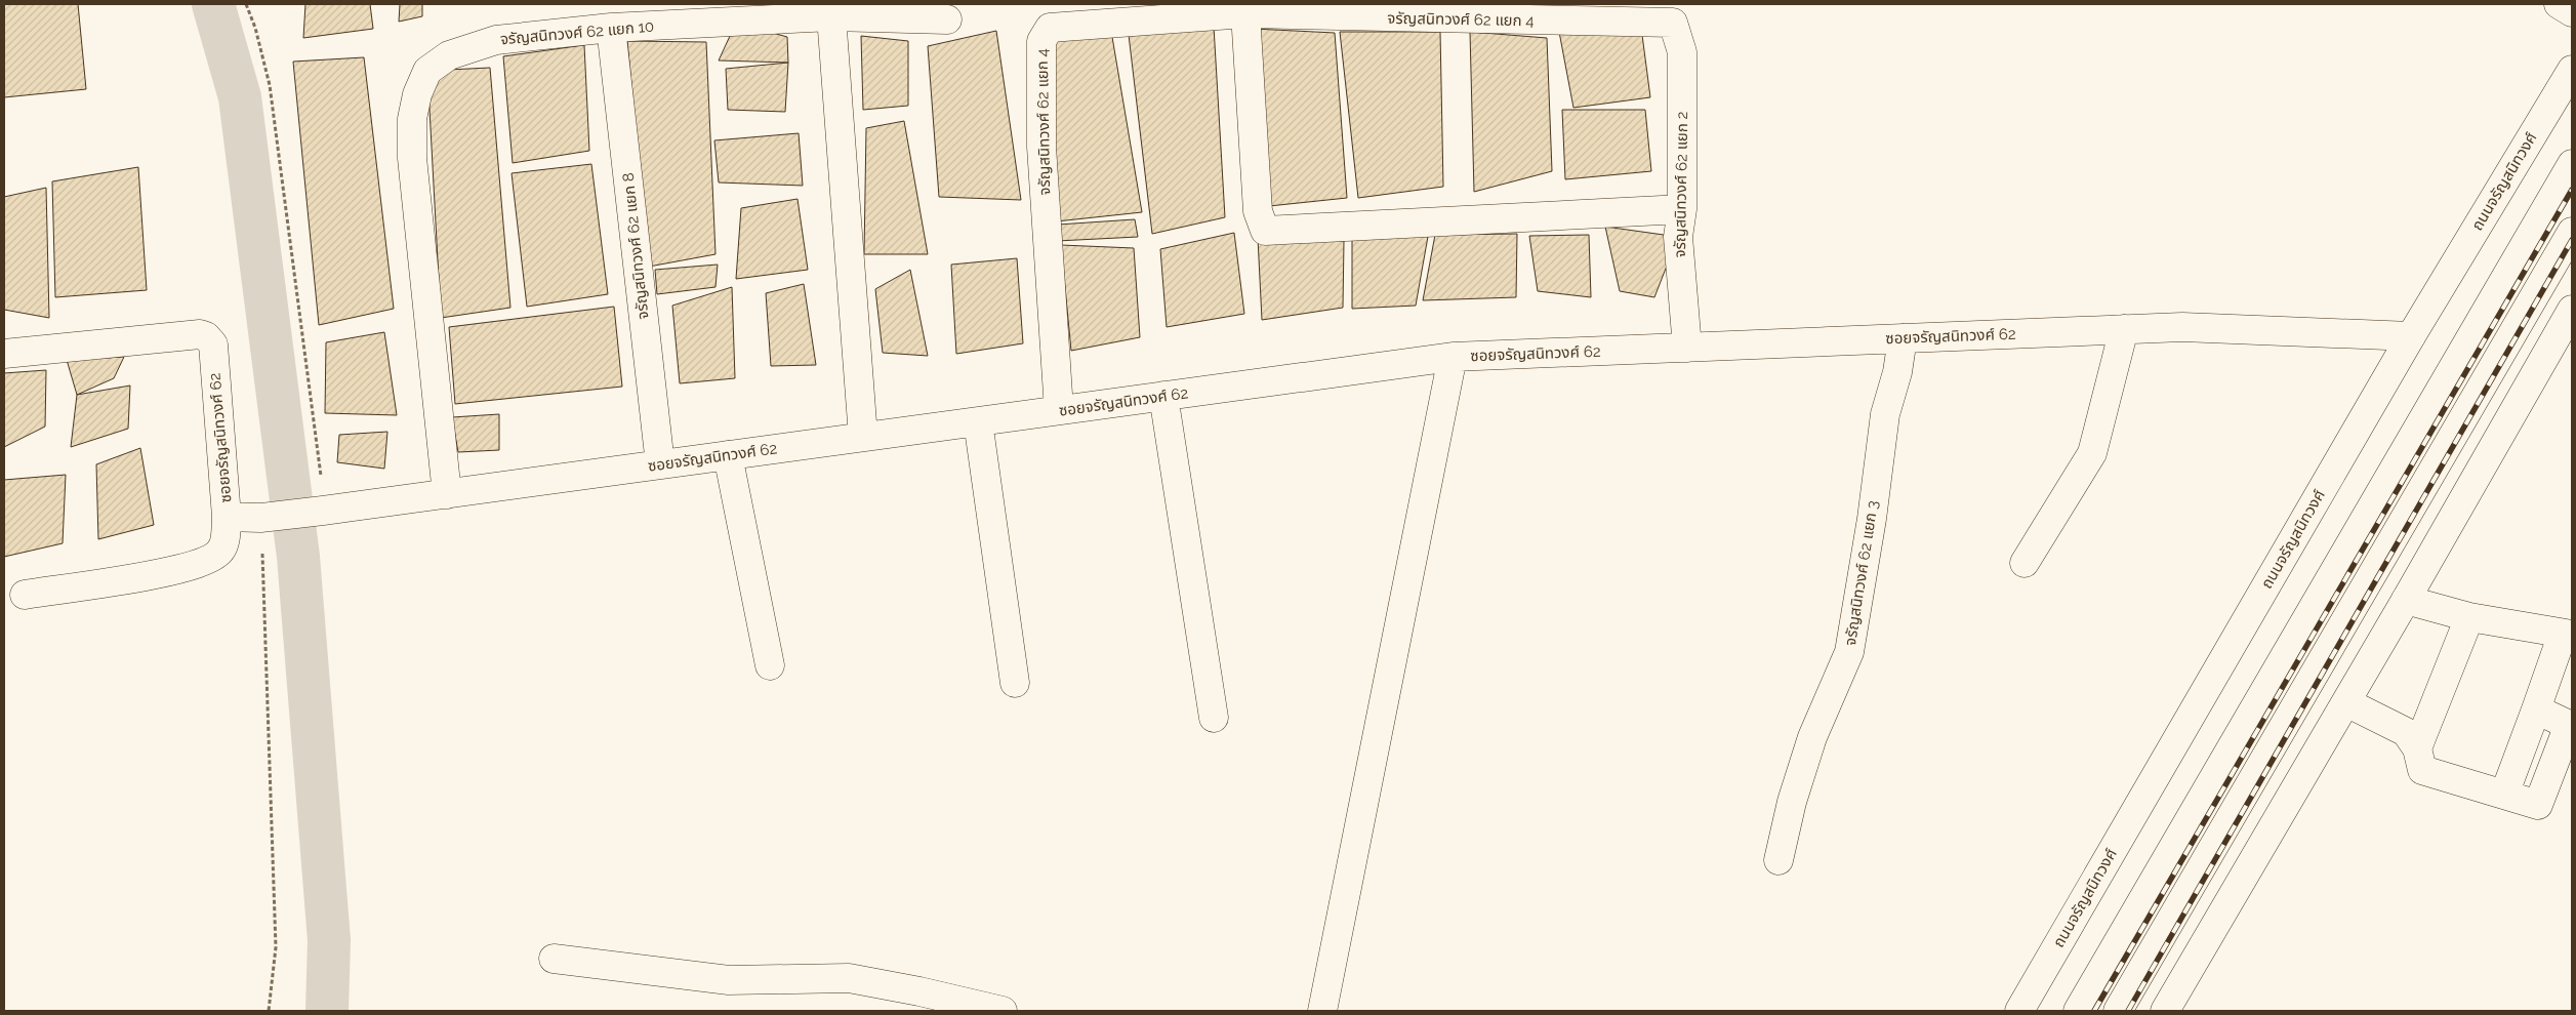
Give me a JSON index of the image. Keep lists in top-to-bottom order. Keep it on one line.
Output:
{"streets":{"street":["จรัญสนิทวงศ์ 62 แยก 4","จรัญสนิทวงศ์ 62 แยก 10","ถนนจรัญสนิทวงศ์","จรัญสนิทวงศ์ 62 แยก 2","จรัญสนิทวงศ์ 62 แยก 8","ซอยจรัญสนิทวงศ์ 62","จรัญสนิทวงศ์ 62 แยก 3"]},"crossings":[["จรัญสนิทวงศ์ 62 แยก 4","จรัญสนิทวงศ์ 62 แยก 2"],["จรัญสนิทวงศ์ 62 แยก 4","ซอยจรัญสนิทวงศ์ 62"],["จรัญสนิทวงศ์ 62 แยก 10","จรัญสนิทวงศ์ 62 แยก 8"],["จรัญสนิทวงศ์ 62 แยก 10","ซอยจรัญสนิทวงศ์ 62"],["ถนนจรัญสนิทวงศ์","ซอยจรัญสนิทวงศ์ 62"],["จรัญสนิทวงศ์ 62 แยก 2","ซอยจรัญสนิทวงศ์ 62"],["จรัญสนิทวงศ์ 62 แยก 8","ซอยจรัญสนิทวงศ์ 62"],["ซอยจรัญสนิทวงศ์ 62","จรัญสนิทวงศ์ 62 แยก 3"]]}
